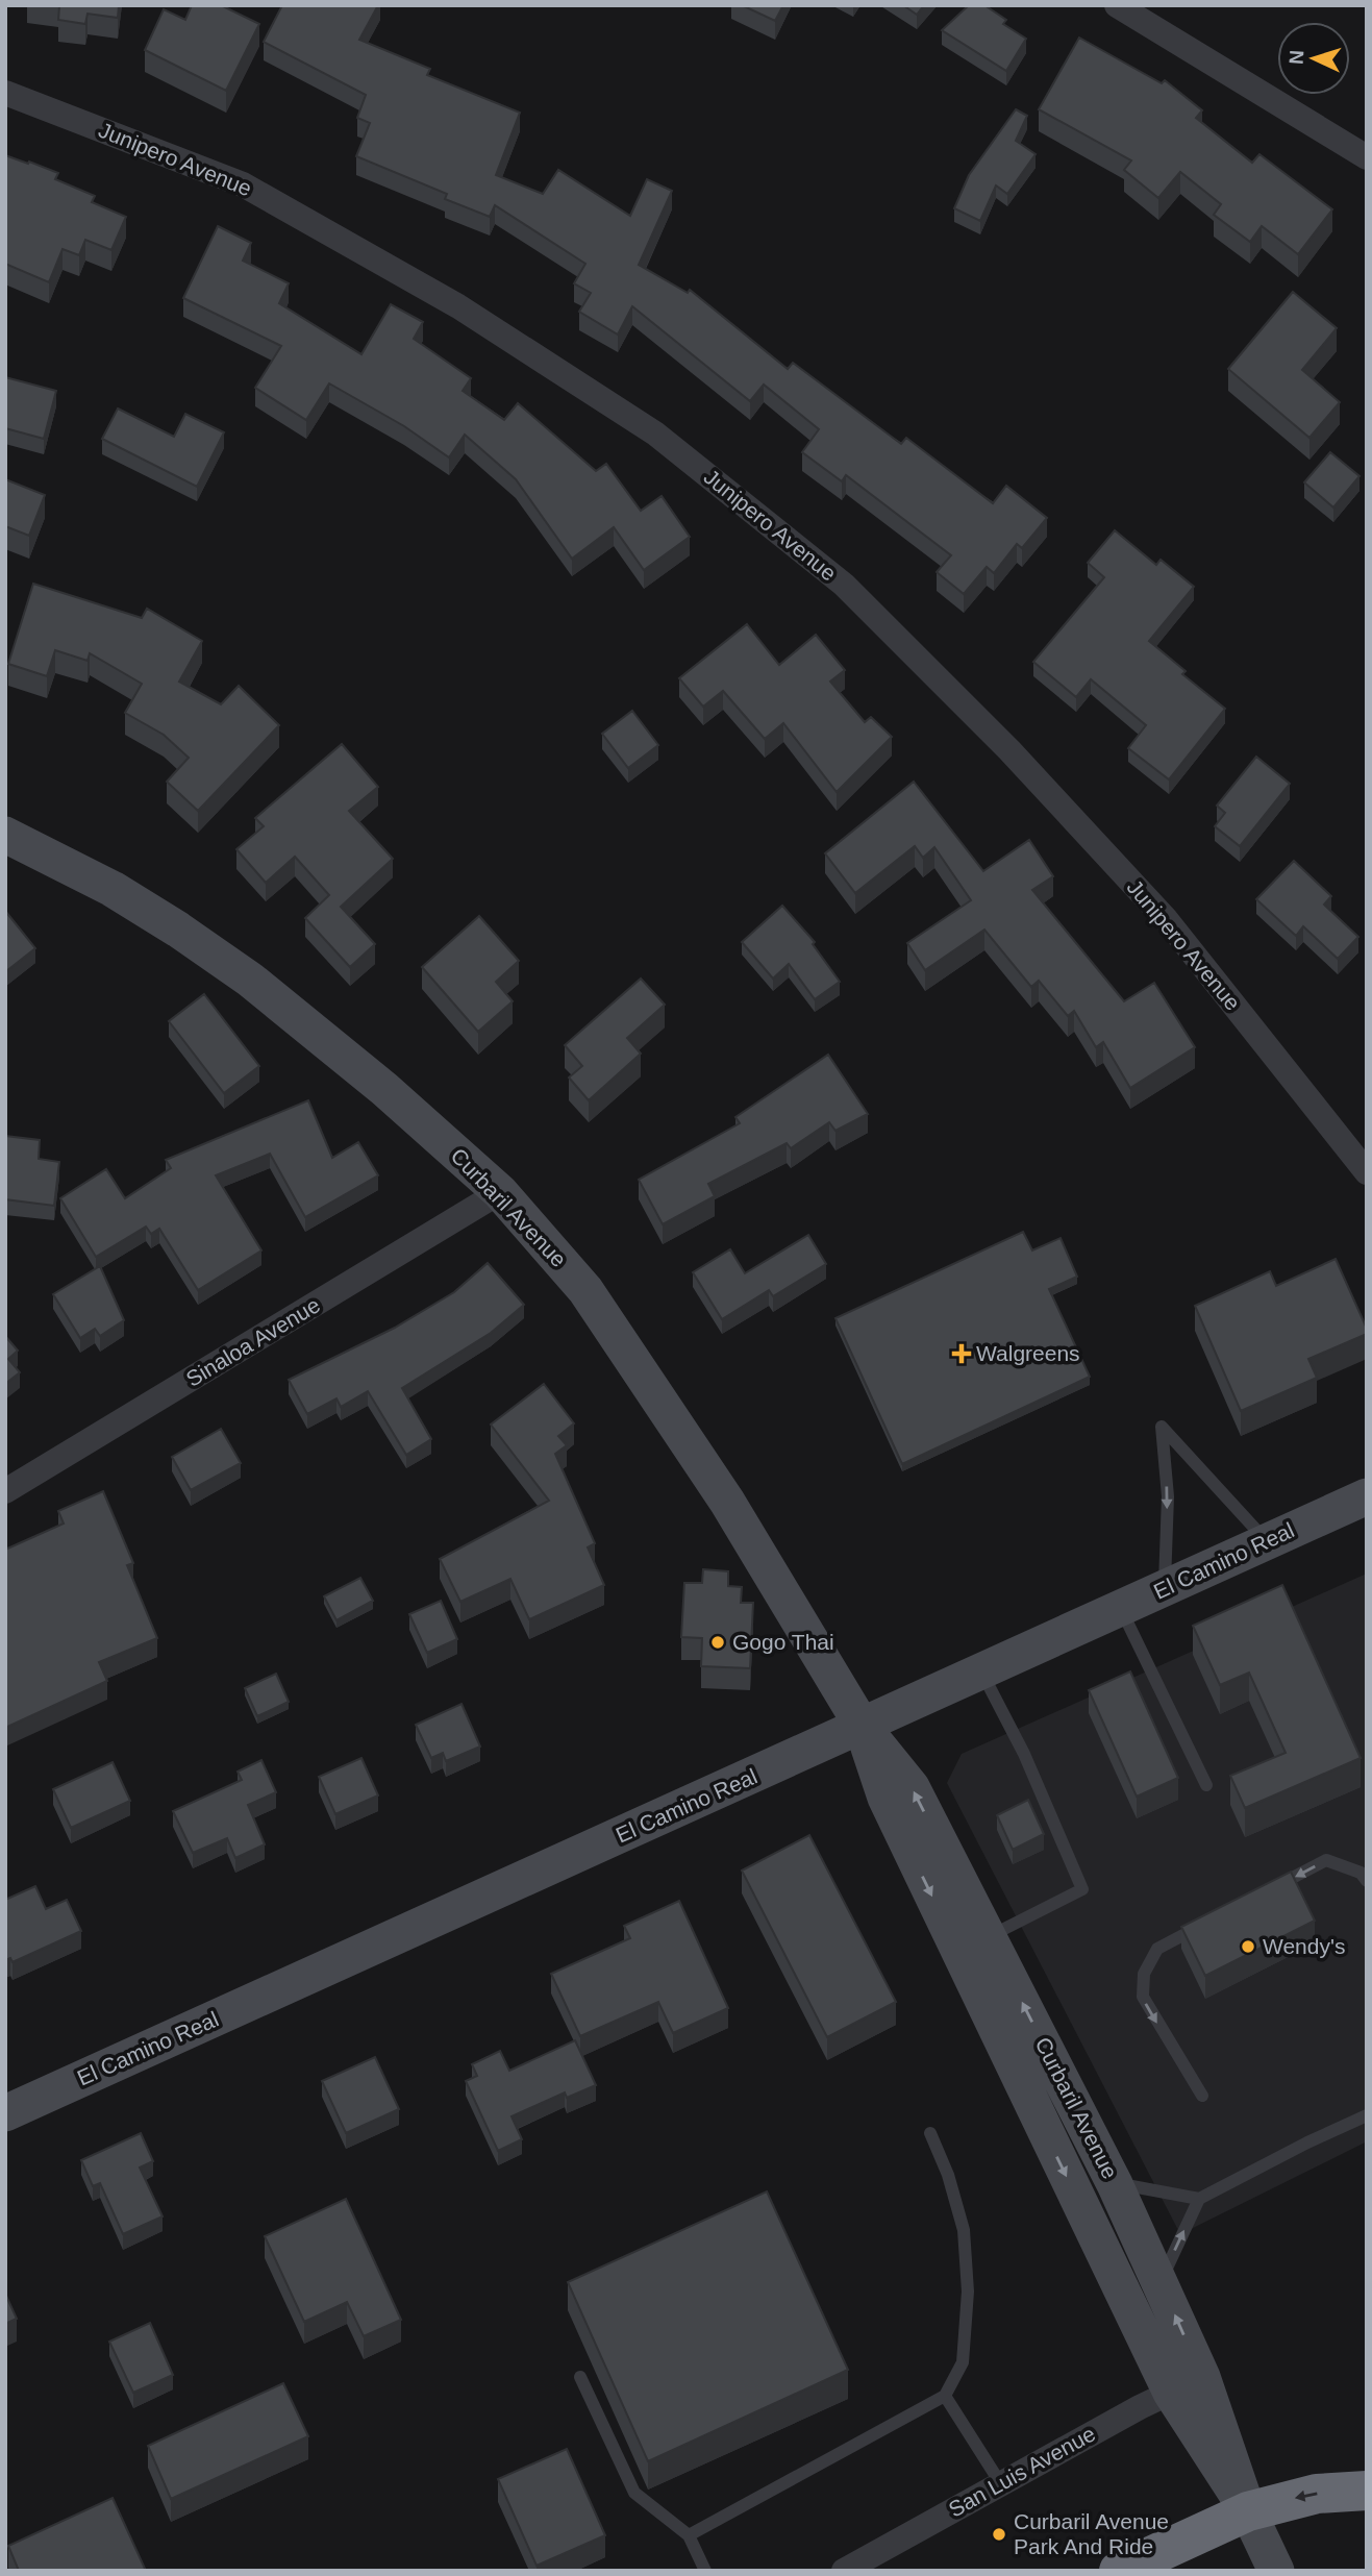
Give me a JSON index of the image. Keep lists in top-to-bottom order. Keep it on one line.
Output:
{"streets":{"main road":["Curbaril Avenue","El Camino Real"],"street":["Junipero Avenue","Sinaloa Avenue","San Luis Avenue"]},"crossings":[["Curbaril Avenue","Sinaloa Avenue"],["Curbaril Avenue","El Camino Real"],["Curbaril Avenue","San Luis Avenue"]],"places":{"health":["Walgreens"],"other":["Gogo Thai","Wendy's","Curbaril Avenue Park And Ride"]},"north":"left"}
